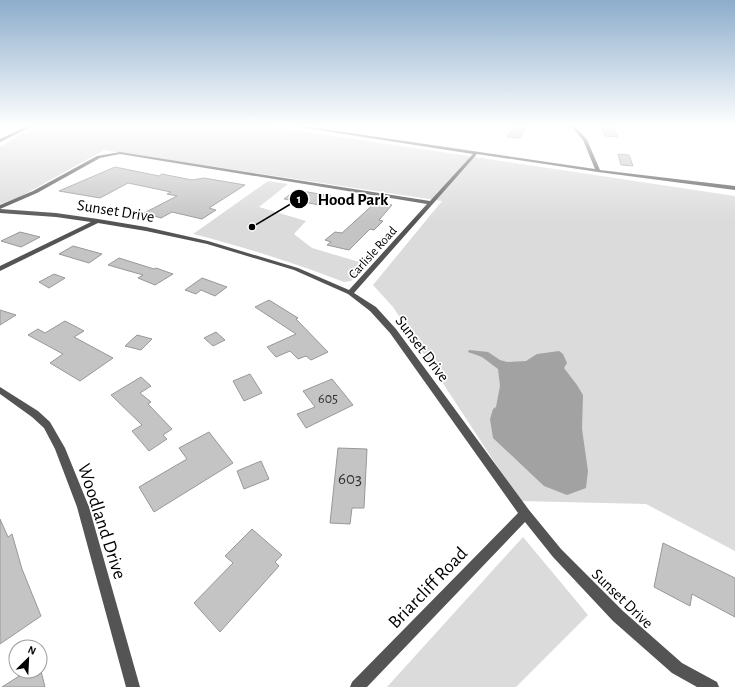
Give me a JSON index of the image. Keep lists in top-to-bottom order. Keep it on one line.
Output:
{"streets":{"street":["Sunset Drive","Carlisle Road","Woodland Drive","Briarcliff Road"]},"crossings":[["Sunset Drive","Carlisle Road"],["Sunset Drive","Briarcliff Road"]],"places":["Hood Park"],"house_numbers":["605","603"],"north":"top right"}
